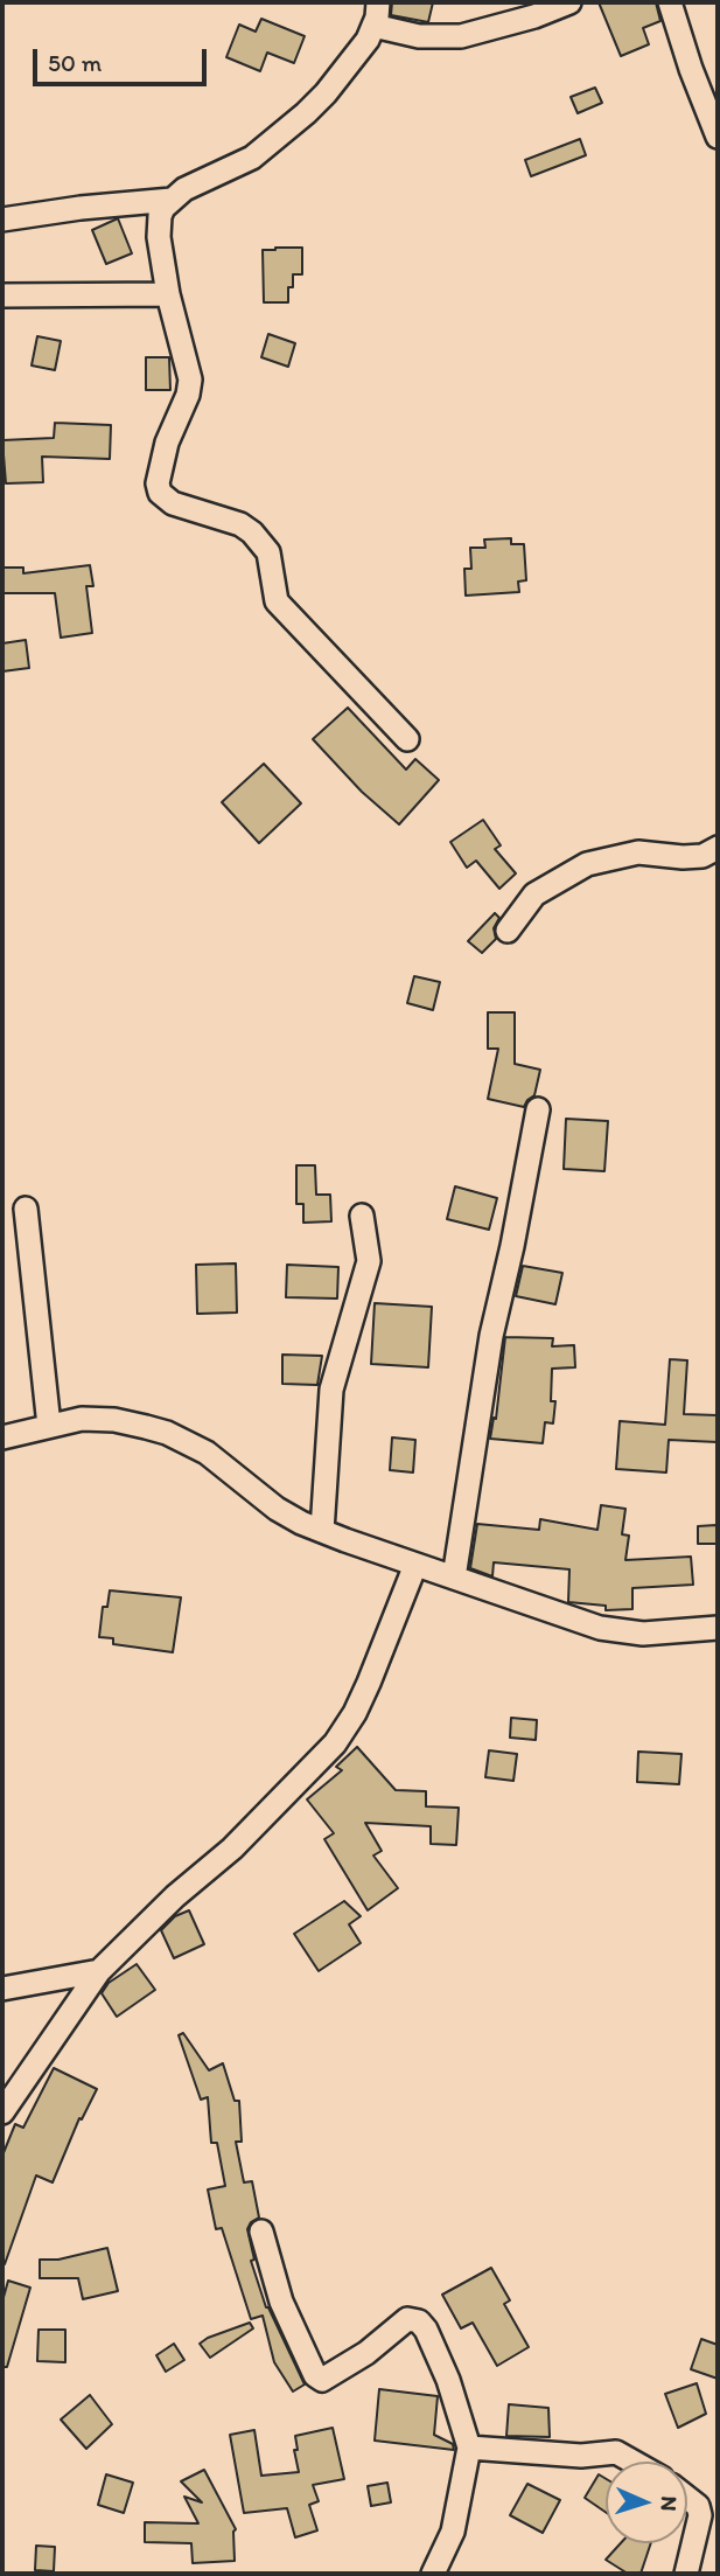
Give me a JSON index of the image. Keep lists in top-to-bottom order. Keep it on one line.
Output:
{"scale_bar":"50 m","north":"right"}
